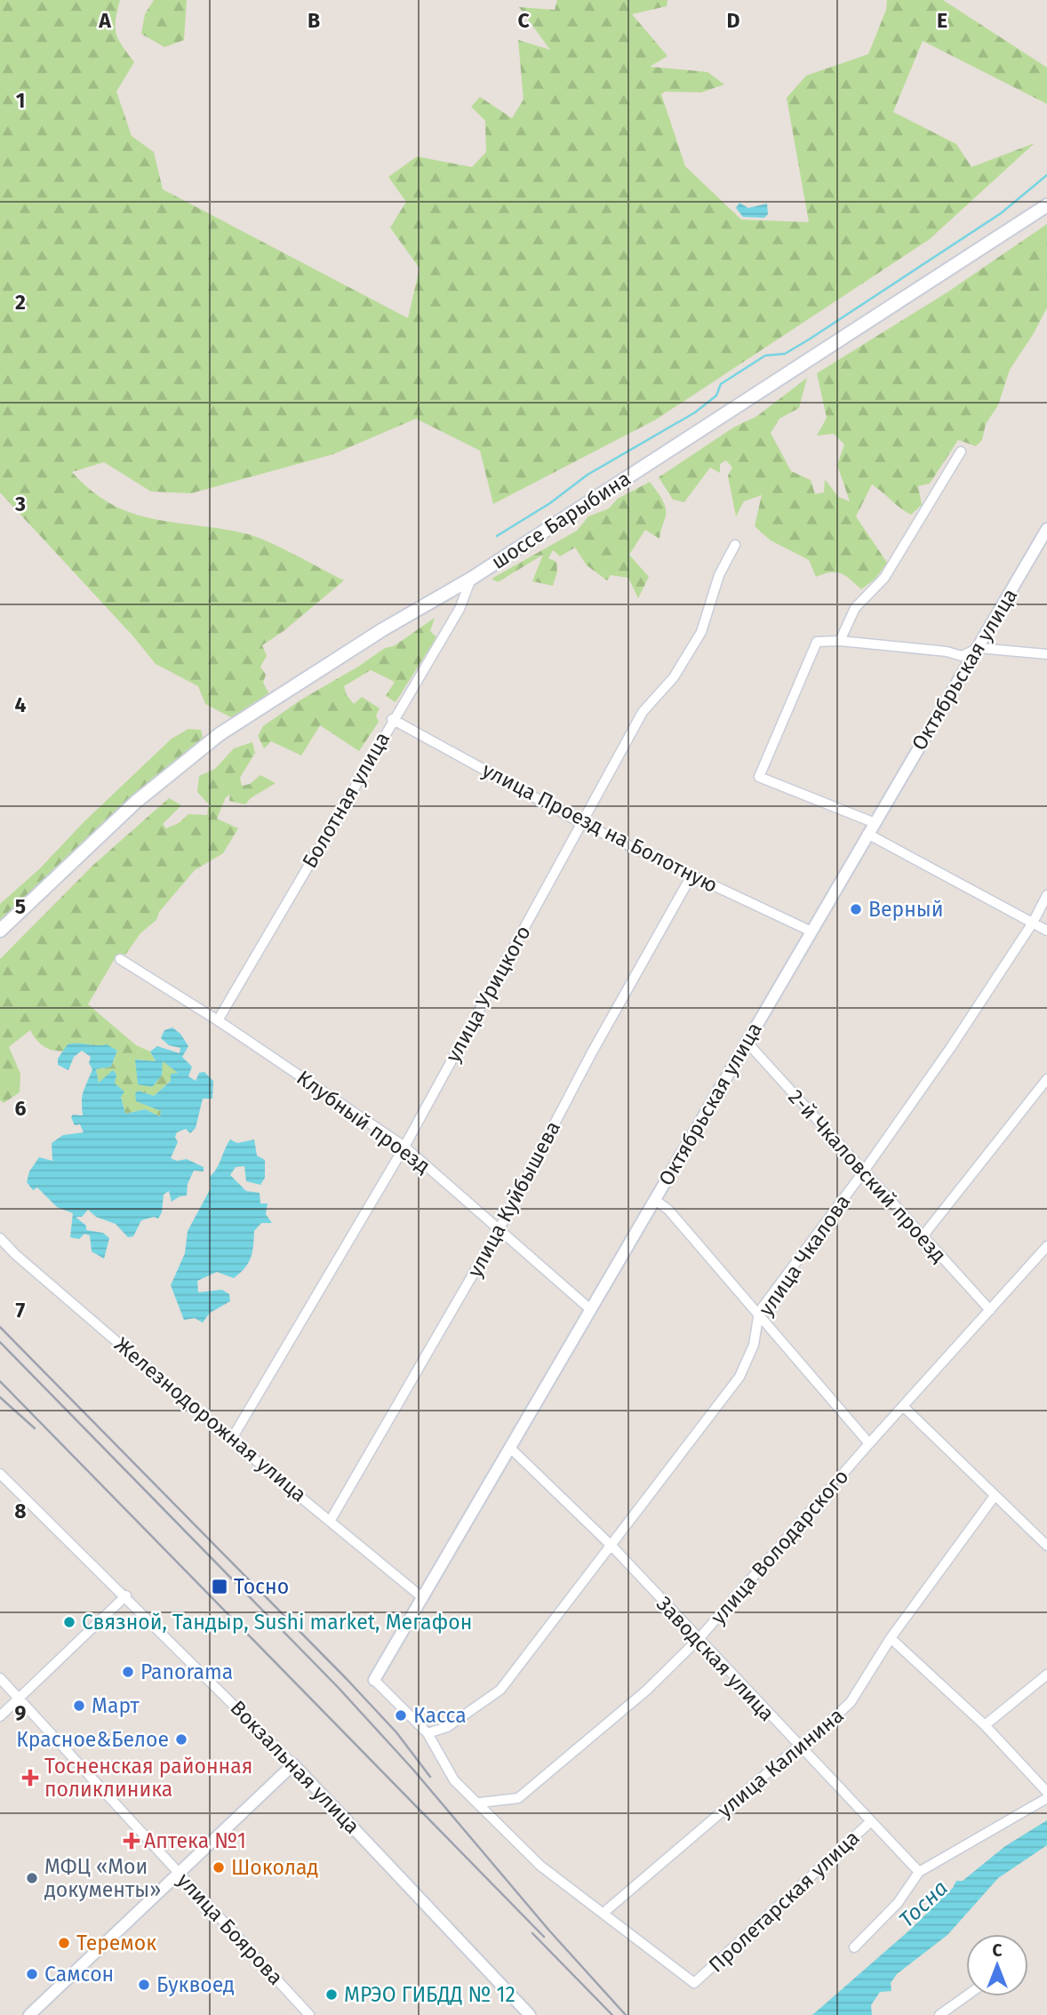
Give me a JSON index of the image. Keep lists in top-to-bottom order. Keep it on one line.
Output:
{"streets":{"main road":["шоссе Барыбина"],"street":["Октябрьская улица","Болотная улица","улица Проезд на Болотную","улица Урицкого","Клубный проезд","2-й Чкаловский проезд","улица Куйбышева","улица Чкалова","Железнодорожная улица","улица Володарского","Заводская улица","улица Калинина","Вокзальная улица","Пролетарская улица","улица Боярова"]},"crossings":[["шоссе Барыбина","Болотная улица"],["Октябрьская улица","улица Проезд на Болотную"],["Октябрьская улица","Клубный проезд"],["Октябрьская улица","2-й Чкаловский проезд"],["Октябрьская улица","Железнодорожная улица"],["Октябрьская улица","Заводская улица"],["Октябрьская улица","Пролетарская улица"],["Болотная улица","улица Проезд на Болотную"],["Болотная улица","Клубный проезд"],["улица Проезд на Болотную","улица Урицкого"],["улица Проезд на Болотную","улица Куйбышева"],["улица Урицкого","Клубный проезд"],["улица Урицкого","Железнодорожная улица"],["Клубный проезд","улица Куйбышева"],["2-й Чкаловский проезд","улица Чкалова"],["2-й Чкаловский проезд","улица Володарского"],["улица Куйбышева","Железнодорожная улица"],["улица Чкалова","Заводская улица"],["улица Чкалова","Пролетарская улица"],["улица Володарского","Заводская улица"],["улица Володарского","Пролетарская улица"],["Заводская улица","улица Калинина"],["Заводская улица","Пролетарская улица"],["улица Калинина","Пролетарская улица"]],"water":["Тосна"],"places":{"other":["Верный","Связной, Тандыр, Sushi market, Мегафон","Panorama","Март","Касса","Красное&Белое","Шоколад","МФЦ «Мои документы»","Теремок","Самсон","Буквоед","МРЭО ГИБДД № 12"],"transit":["Тосно"],"health":["Тосненская районная поликлиника","Аптека №1"]},"north":"top","grid":{"columns":["A","B","C","D","E"],"rows":["1","2","3","4","5","6","7","8","9"]}}
